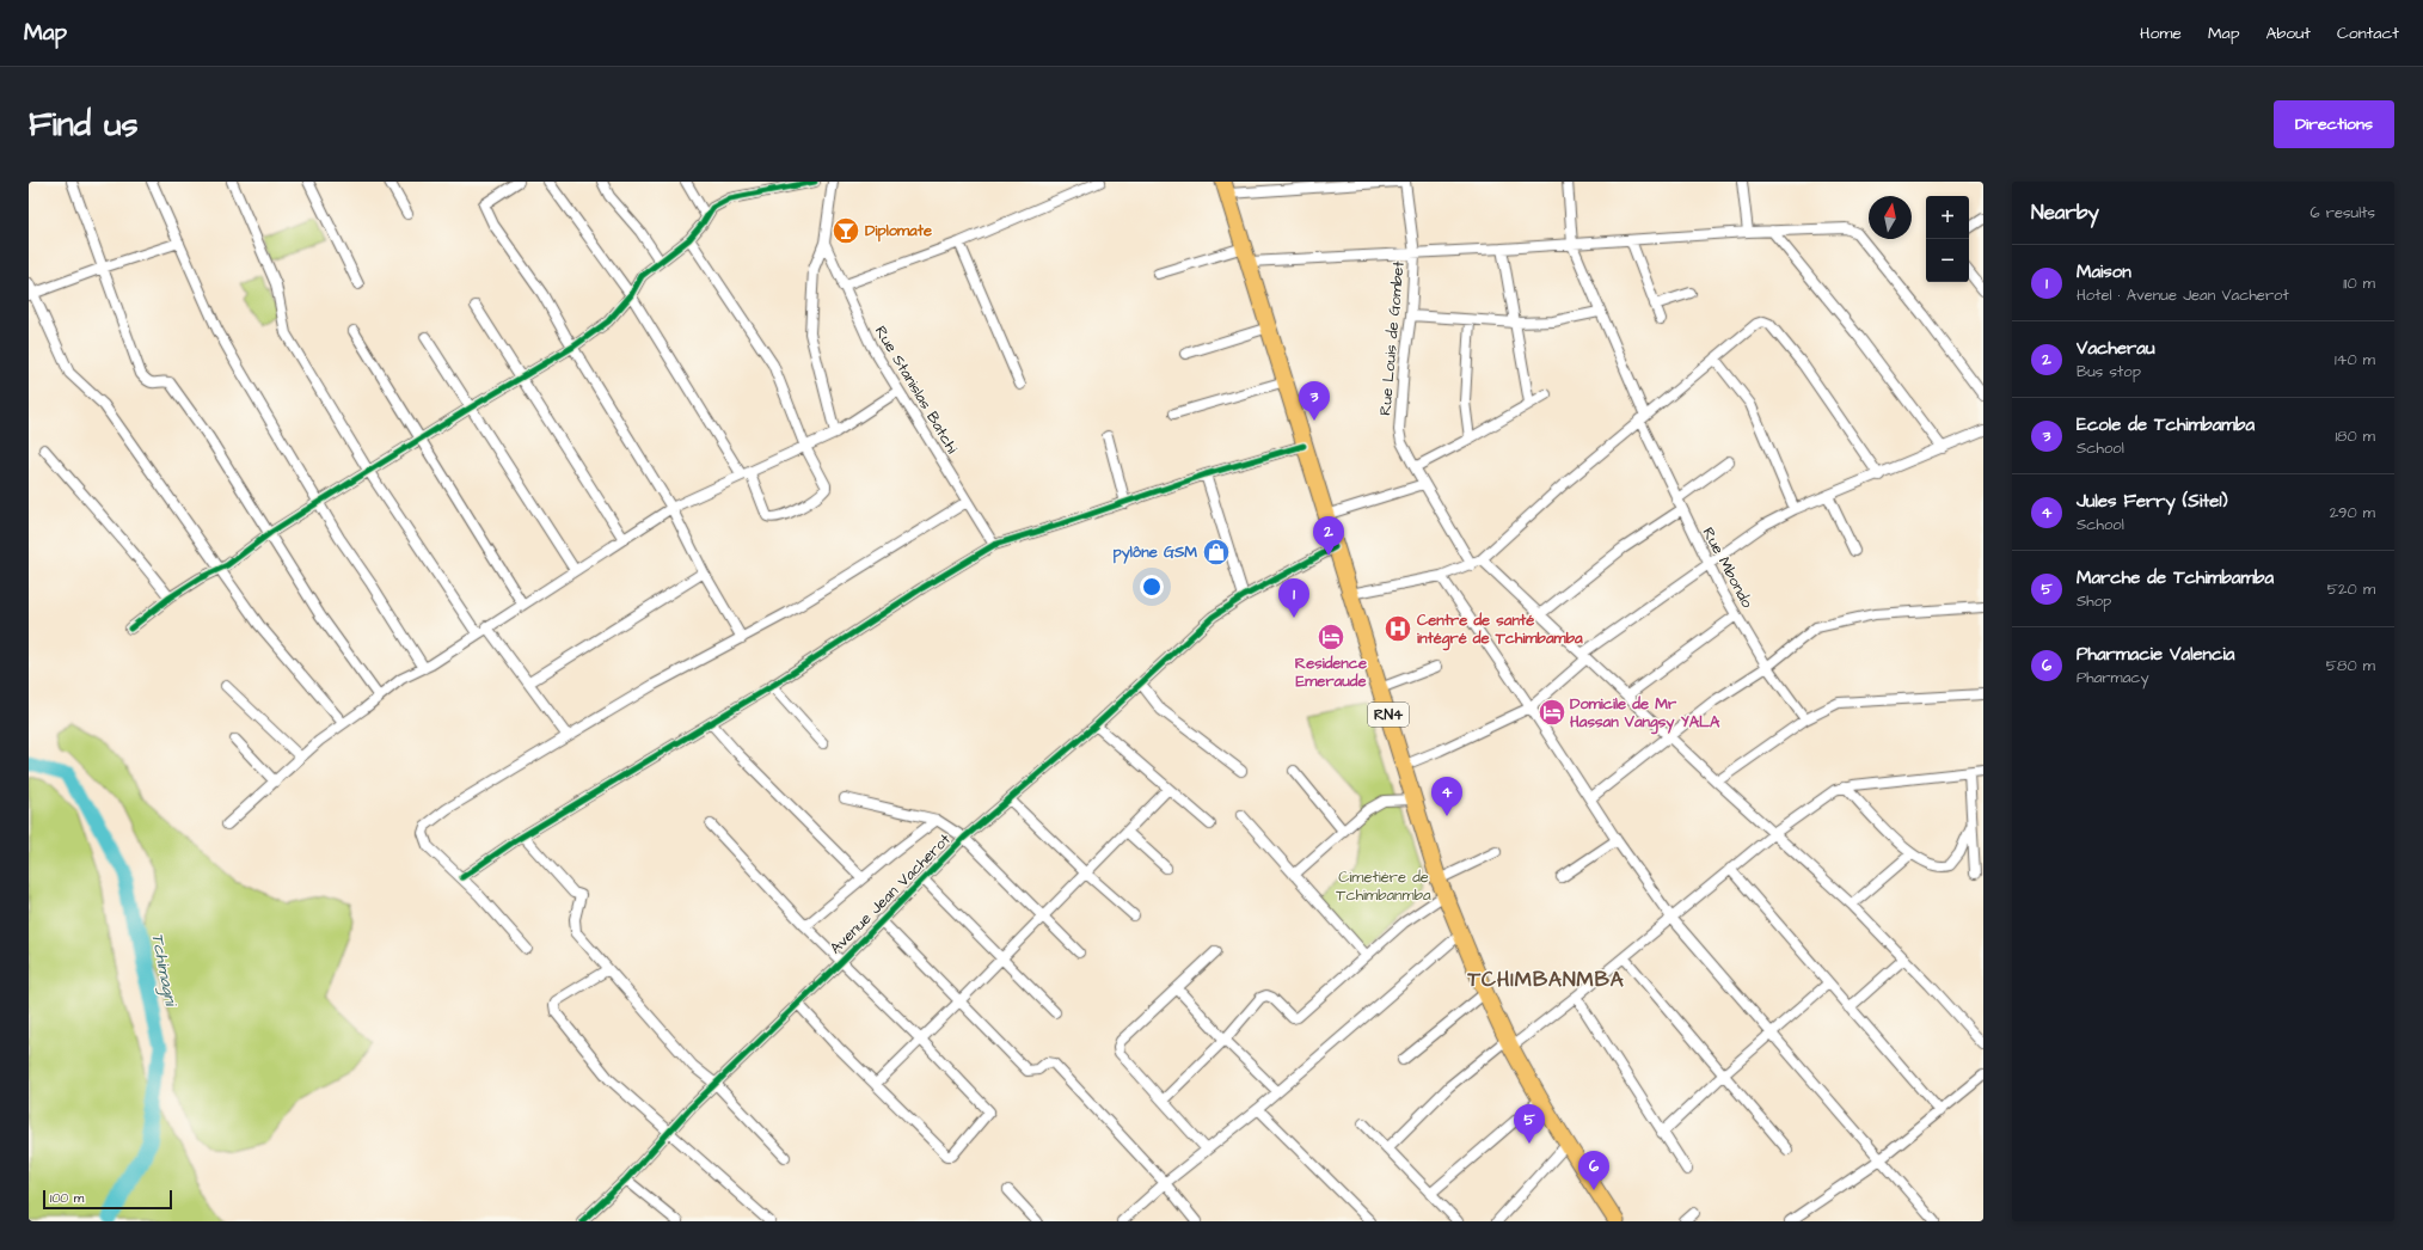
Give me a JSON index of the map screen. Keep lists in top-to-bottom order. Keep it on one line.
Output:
{"streets":{"highway":["RN4"],"street":["Rue Louis de Gombet","Rue Stanislas Batchi","Rue Mbondo","Avenue Jean Vacherot"]},"districts":["TCHIMBANMBA"],"water":["Tchimagni"],"parks":["Cimetière de Tchimbanmba"],"places":{"bar":["Diplomate"],"shop":["pylône GSM"],"hospital":["Centre de santé intégré de Tchimbamba"],"hotel":["Residence Emeraude","Domicile de Mr Hassan Vangsy YALA"]},"scale_bar":"100 m","north":"top","page":{"header":"Map","nav":["Home","Map","About","Contact"],"buttons":"Directions","title":"Find us","heading":["Nearby","6 results"],"map_buttons":["+","−"],"list":[{"mark":"1","name":"Maison","note":"Hotel · Avenue Jean Vacherot","value":"110 m"},{"mark":"2","name":"Vacherau","note":"Bus stop","value":"140 m"},{"mark":"3","name":"Ecole de Tchimbamba","note":"School","value":"180 m"},{"mark":"4","name":"Jules Ferry (Site1)","note":"School","value":"290 m"},{"mark":"5","name":"Marche de Tchimbamba","note":"Shop","value":"520 m"},{"mark":"6","name":"Pharmacie Valencia","note":"Pharmacy","value":"580 m"}],"pins":["3","2","1","4","5","6"],"scale":"100 m"}}
